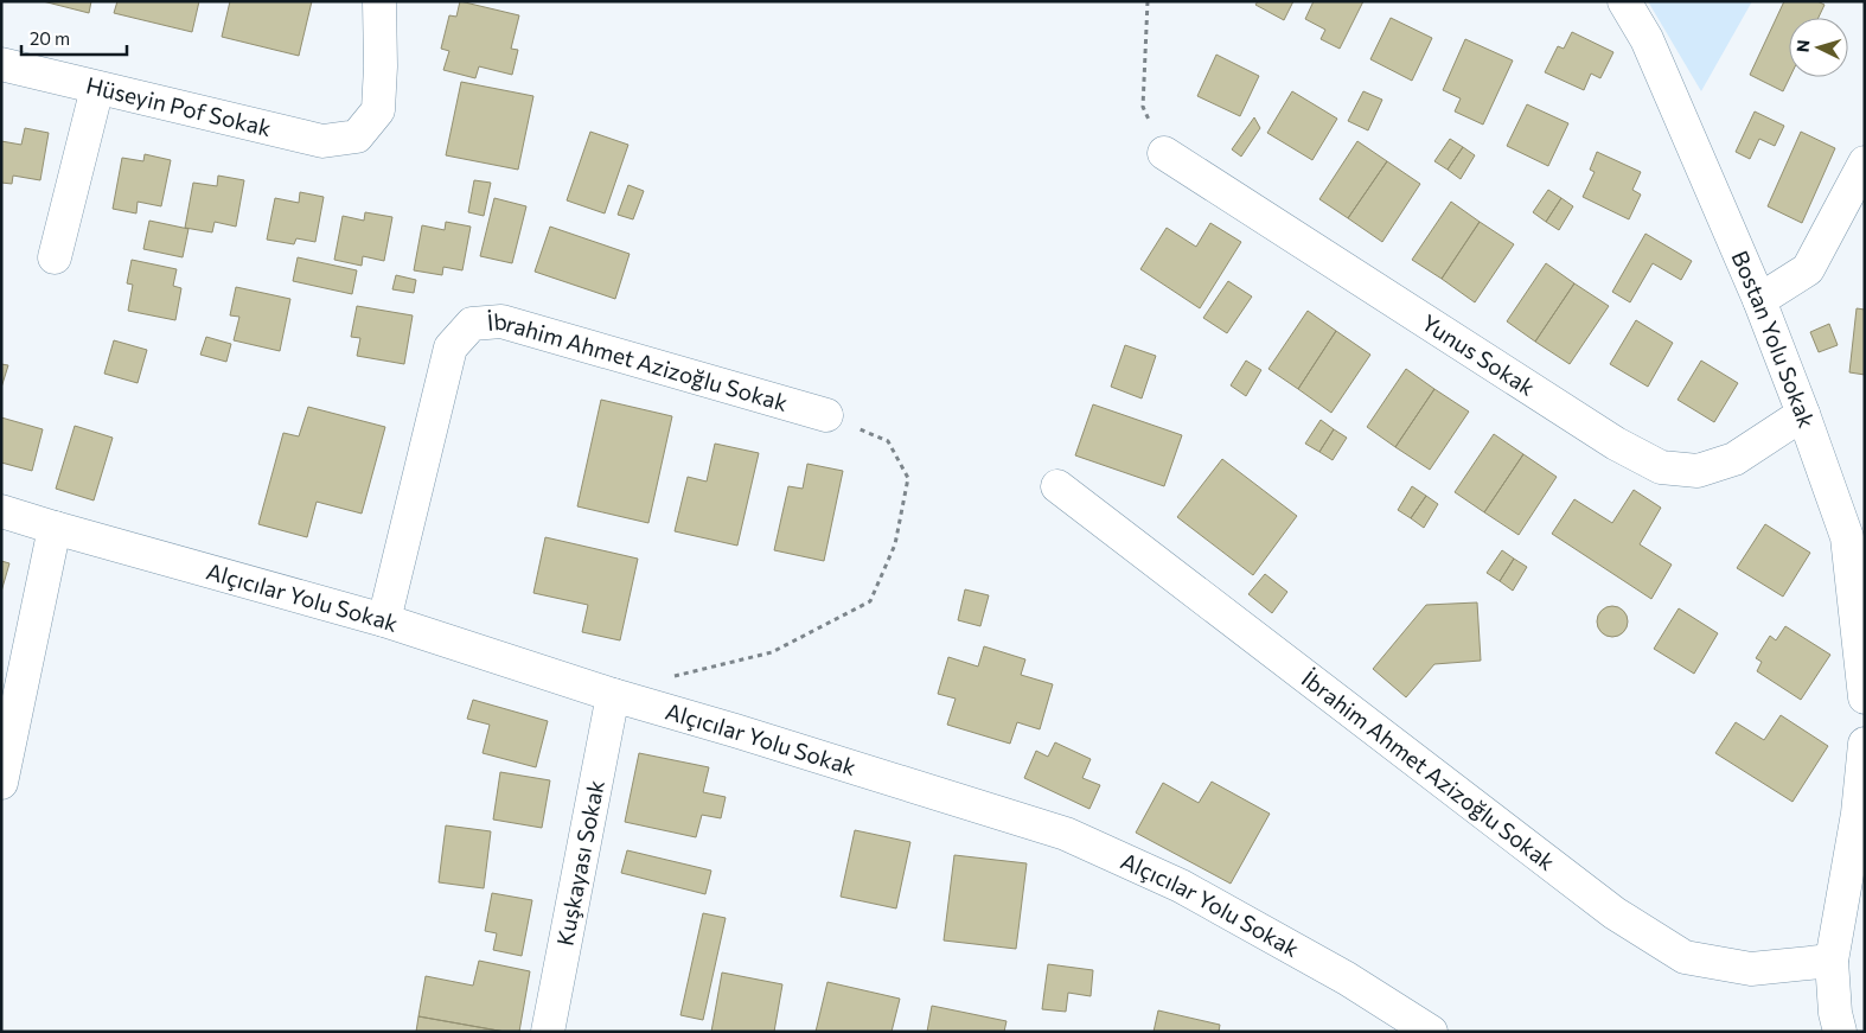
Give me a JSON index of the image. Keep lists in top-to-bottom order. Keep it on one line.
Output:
{"streets":{"street":["Hüseyin Pof Sokak","Bostan Yolu Sokak","Yunus Sokak","İbrahim Ahmet Azizoğlu Sokak","Alçıcılar Yolu Sokak","Kuşkayası Sokak"]},"crossings":[["Bostan Yolu Sokak","Yunus Sokak"],["İbrahim Ahmet Azizoğlu Sokak","Alçıcılar Yolu Sokak"],["Alçıcılar Yolu Sokak","Kuşkayası Sokak"]],"scale_bar":"20 m","north":"left"}
